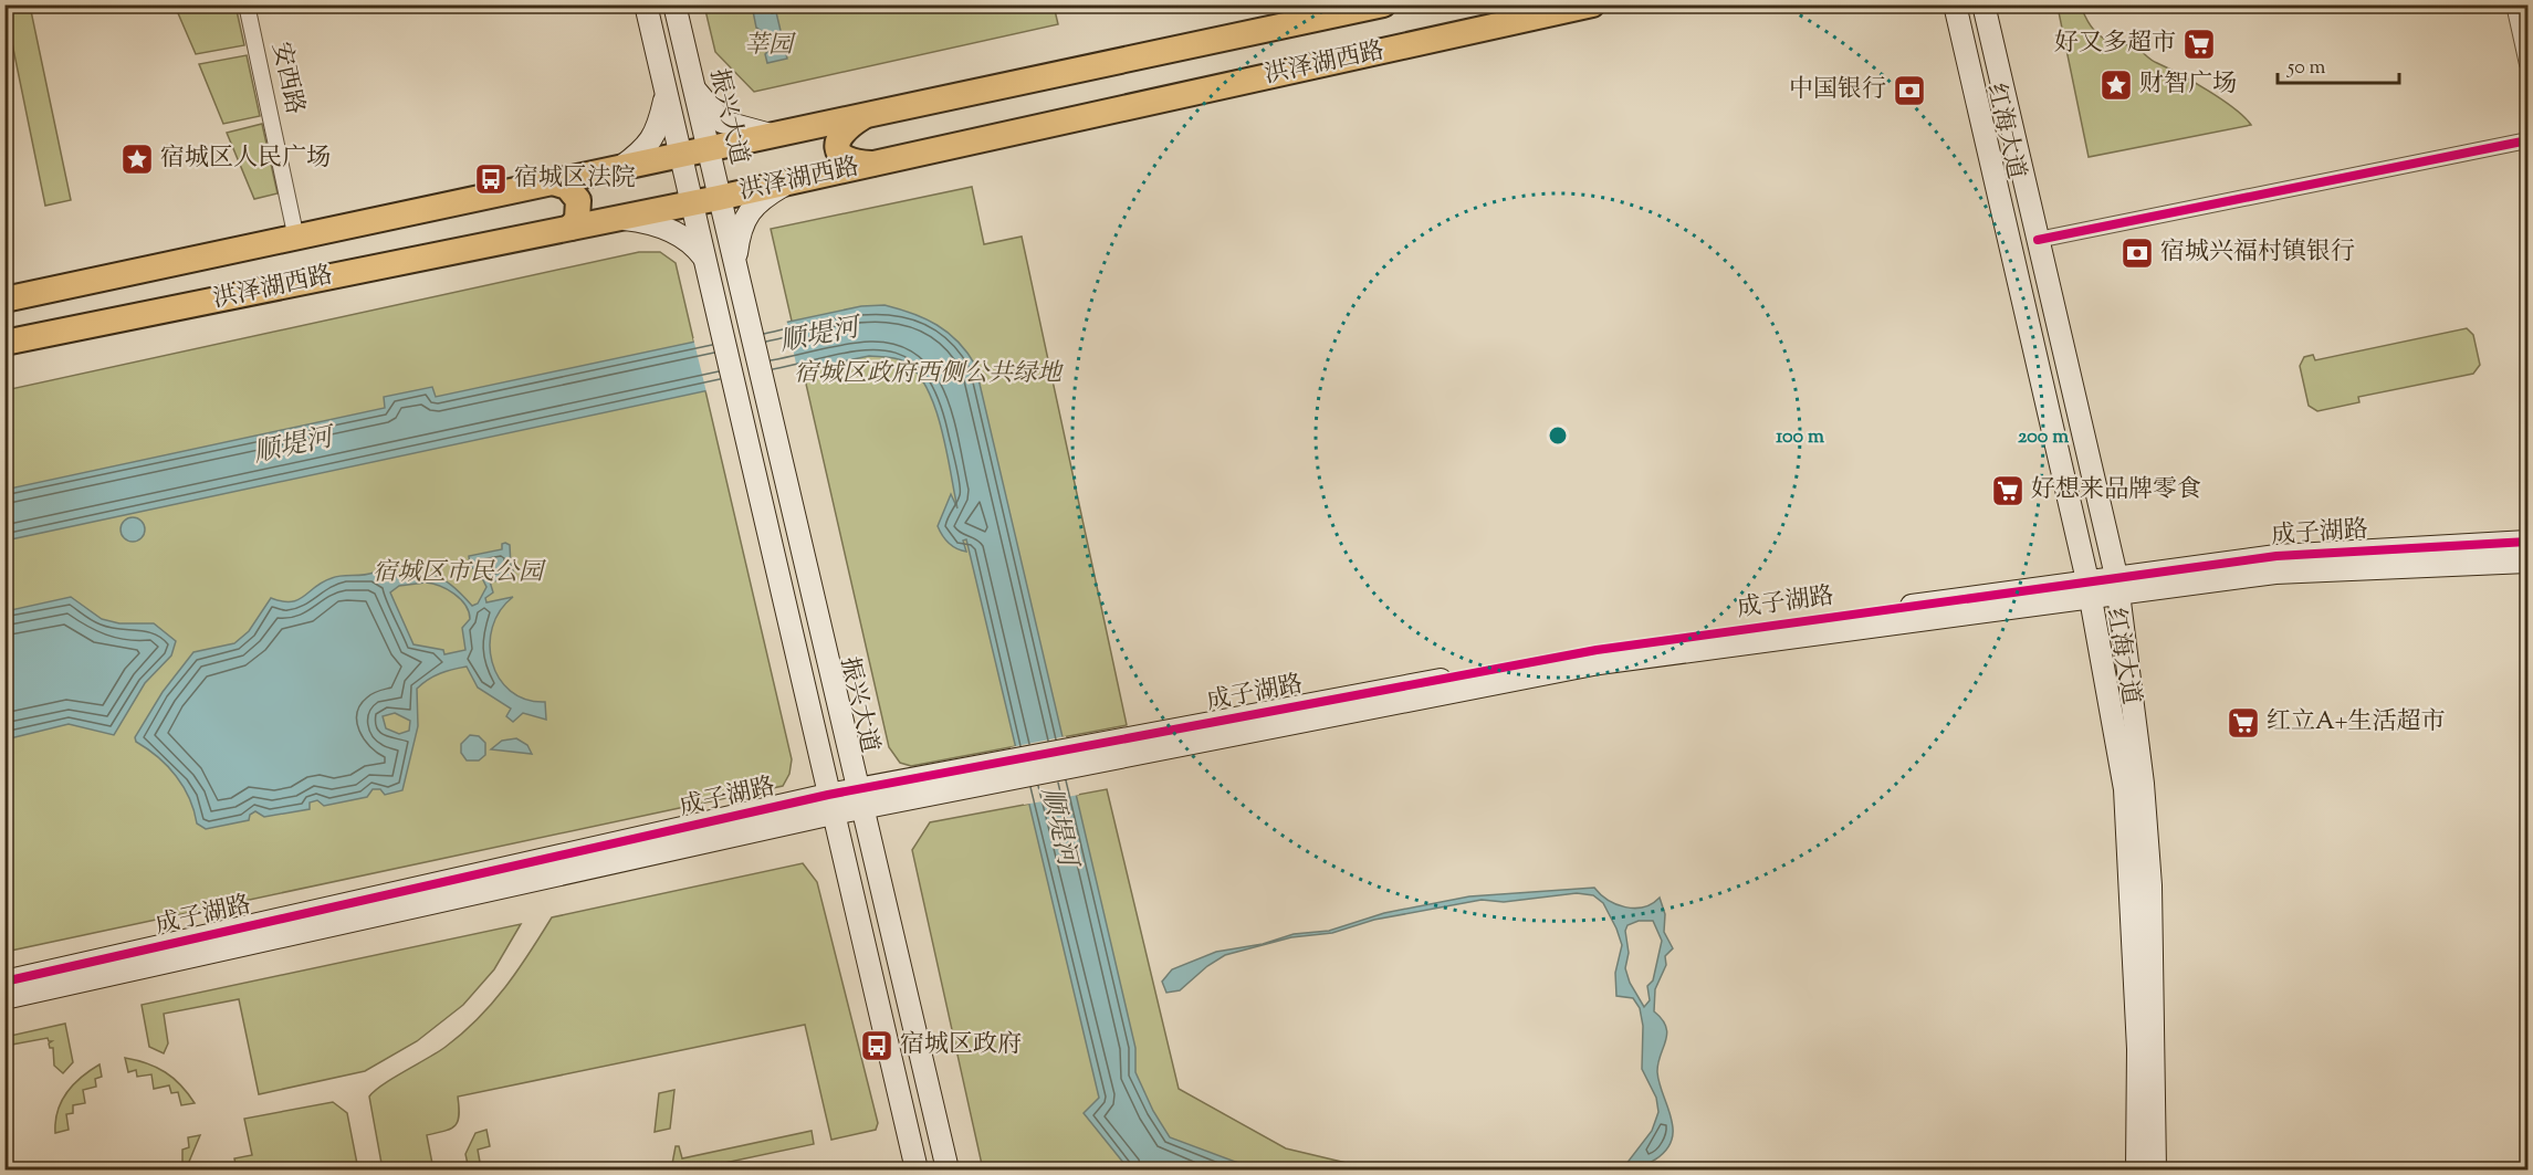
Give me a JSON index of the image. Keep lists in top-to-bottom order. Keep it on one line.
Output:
{"streets":{"main road":["洪泽湖西路","振兴大道","红海大道","成子湖路"],"street":["安西路"]},"crossings":[["洪泽湖西路","安西路"],["洪泽湖西路","振兴大道"],["振兴大道","成子湖路"],["红海大道","成子湖路"]],"water":["顺堤河"],"parks":["莘园","宿城区政府西侧公共绿地","宿城区市民公园"],"places":{"supermarket":["好又多超市","好想来品牌零食","红立A+生活超市"],"place":["财智广场","宿城区人民广场"],"bank":["中国银行","宿城兴福村镇银行"],"bus stop":["宿城区法院","宿城区政府"]},"scale_bar":"50 m","rings":["100 m","200 m"]}
